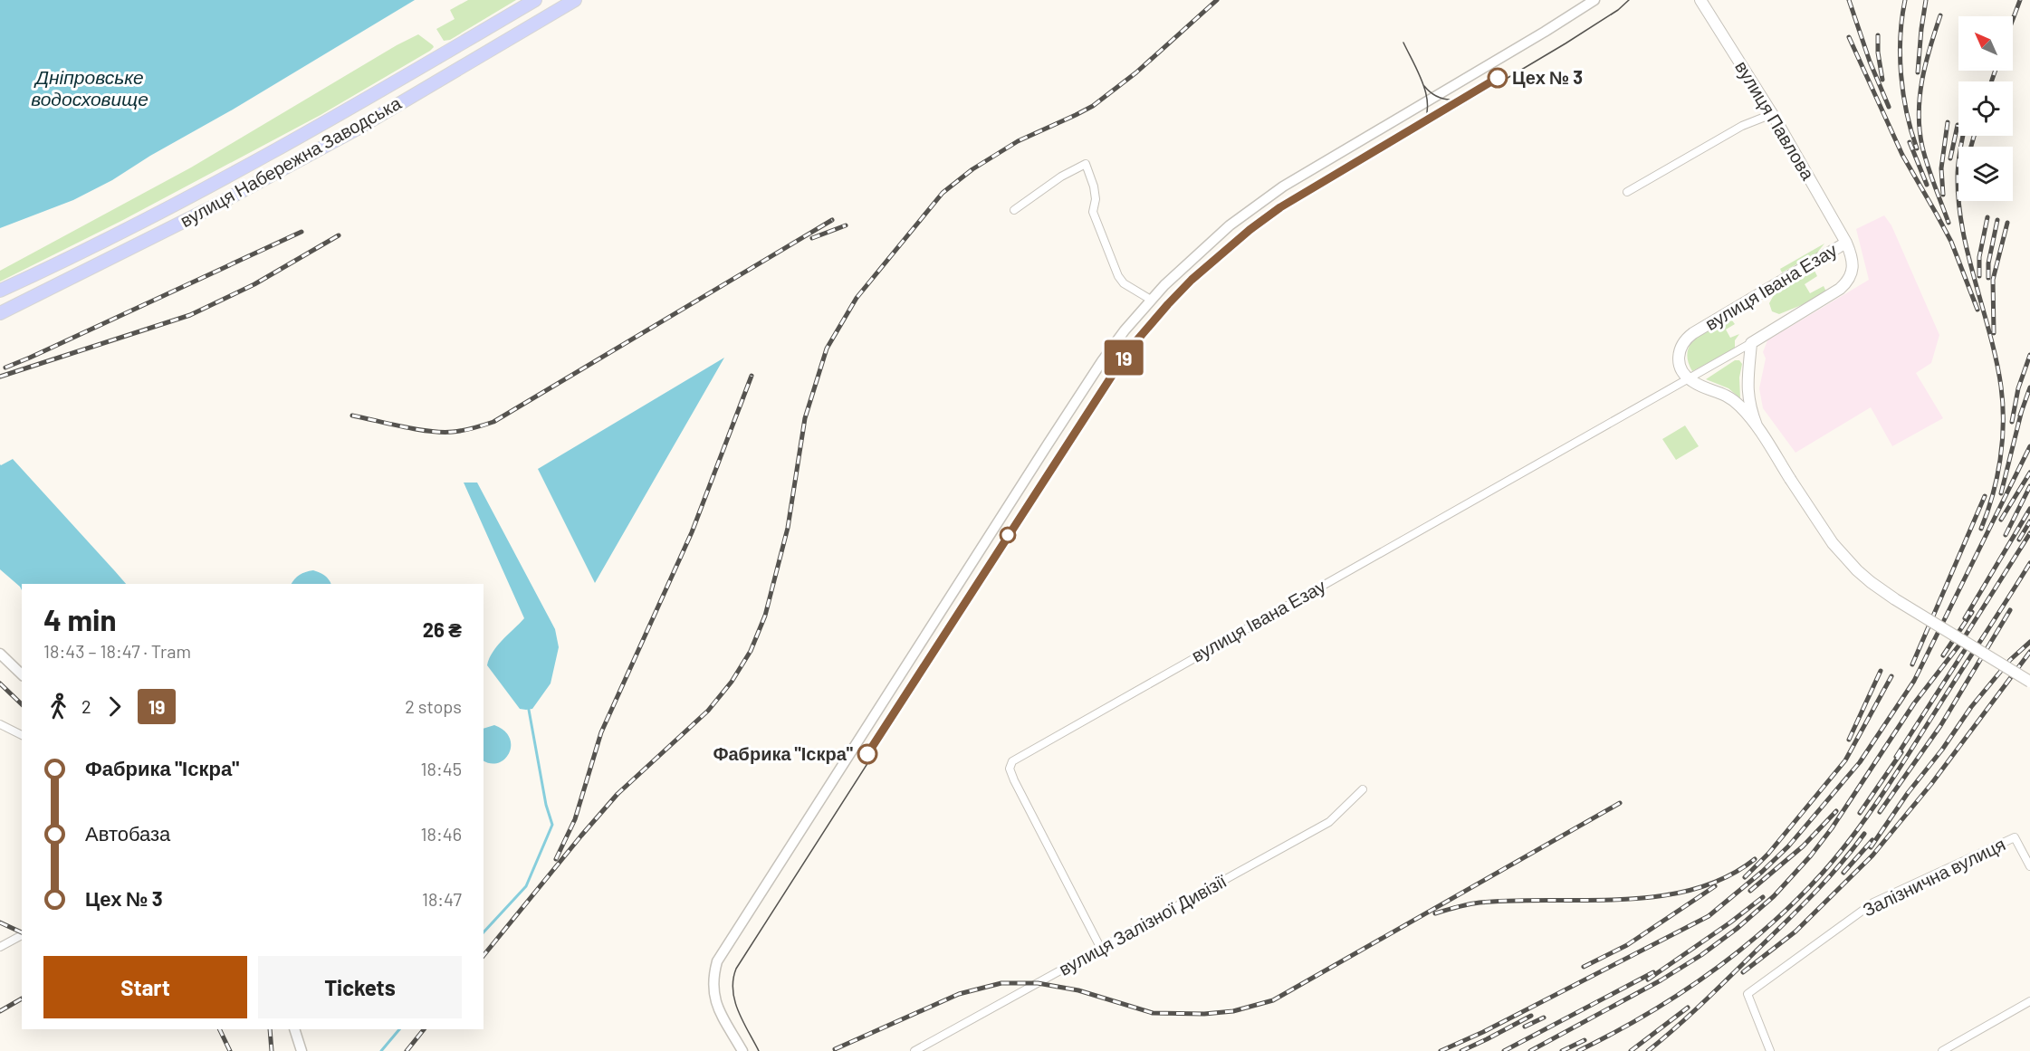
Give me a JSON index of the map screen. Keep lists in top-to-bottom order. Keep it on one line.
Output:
{"streets":{"main road":["вулиця Павлова","вулиця Набережна Заводська","вулиця Івана Езау"],"street":["Залізнична вулиця","вулиця Залізної Дивізії"]},"crossings":[["вулиця Павлова","вулиця Івана Езау"],["вулиця Івана Езау","вулиця Залізної Дивізії"]],"water":["Дніпровське водосховище"],"places":["Цех № 3","Фабрика \"Іскра\""],"lines":["tram line 19"],"north":"top left","page":{"on_map":"19","heading":["4 min","18:43 – 18:47 · Tram","26 ₴"],"legs":["2","19","2 stops"],"list":[{"name":"Фабрика \"Іскра\"","value":"18:45"},{"name":"Автобаза","value":"18:46"},{"name":"Цех № 3","value":"18:47"}],"buttons":["Start","Tickets"]}}
